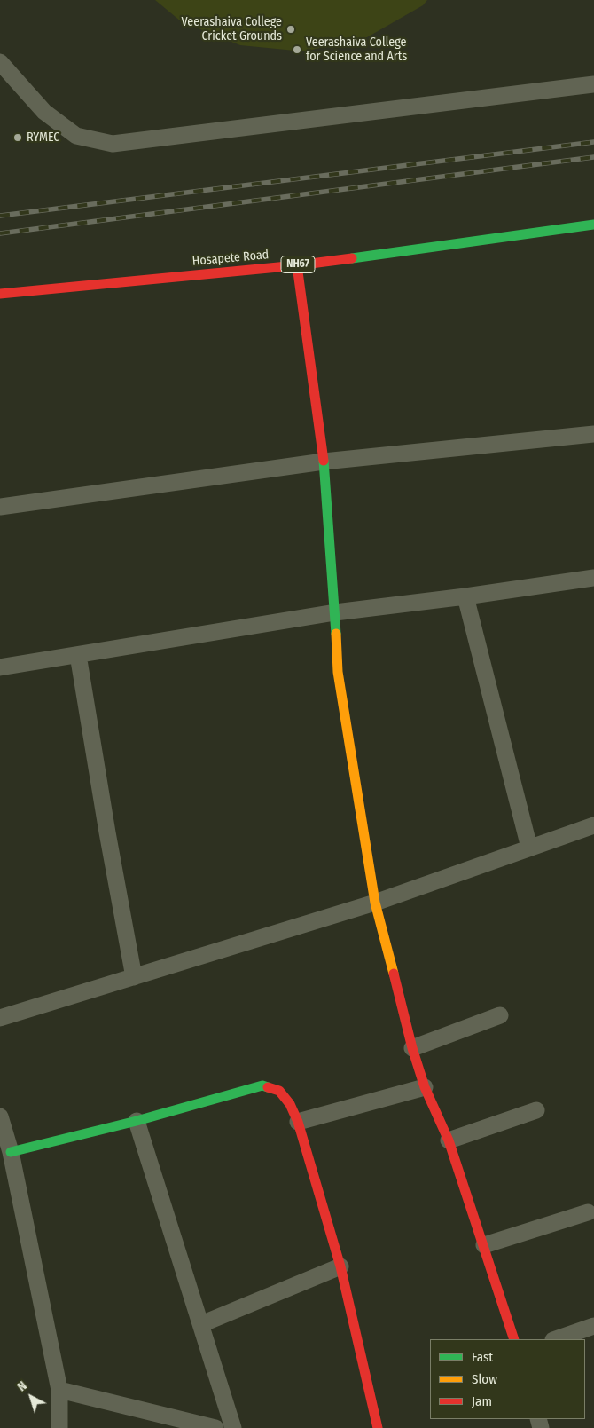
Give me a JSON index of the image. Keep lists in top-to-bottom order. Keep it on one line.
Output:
{"streets":{"main road":["Hosapete Road","NH67"]},"places":["Veerashaiva College Cricket Grounds","Veerashaiva College for Science and Arts","RYMEC"],"legend":["Fast","Slow","Jam"],"north":"top left"}
